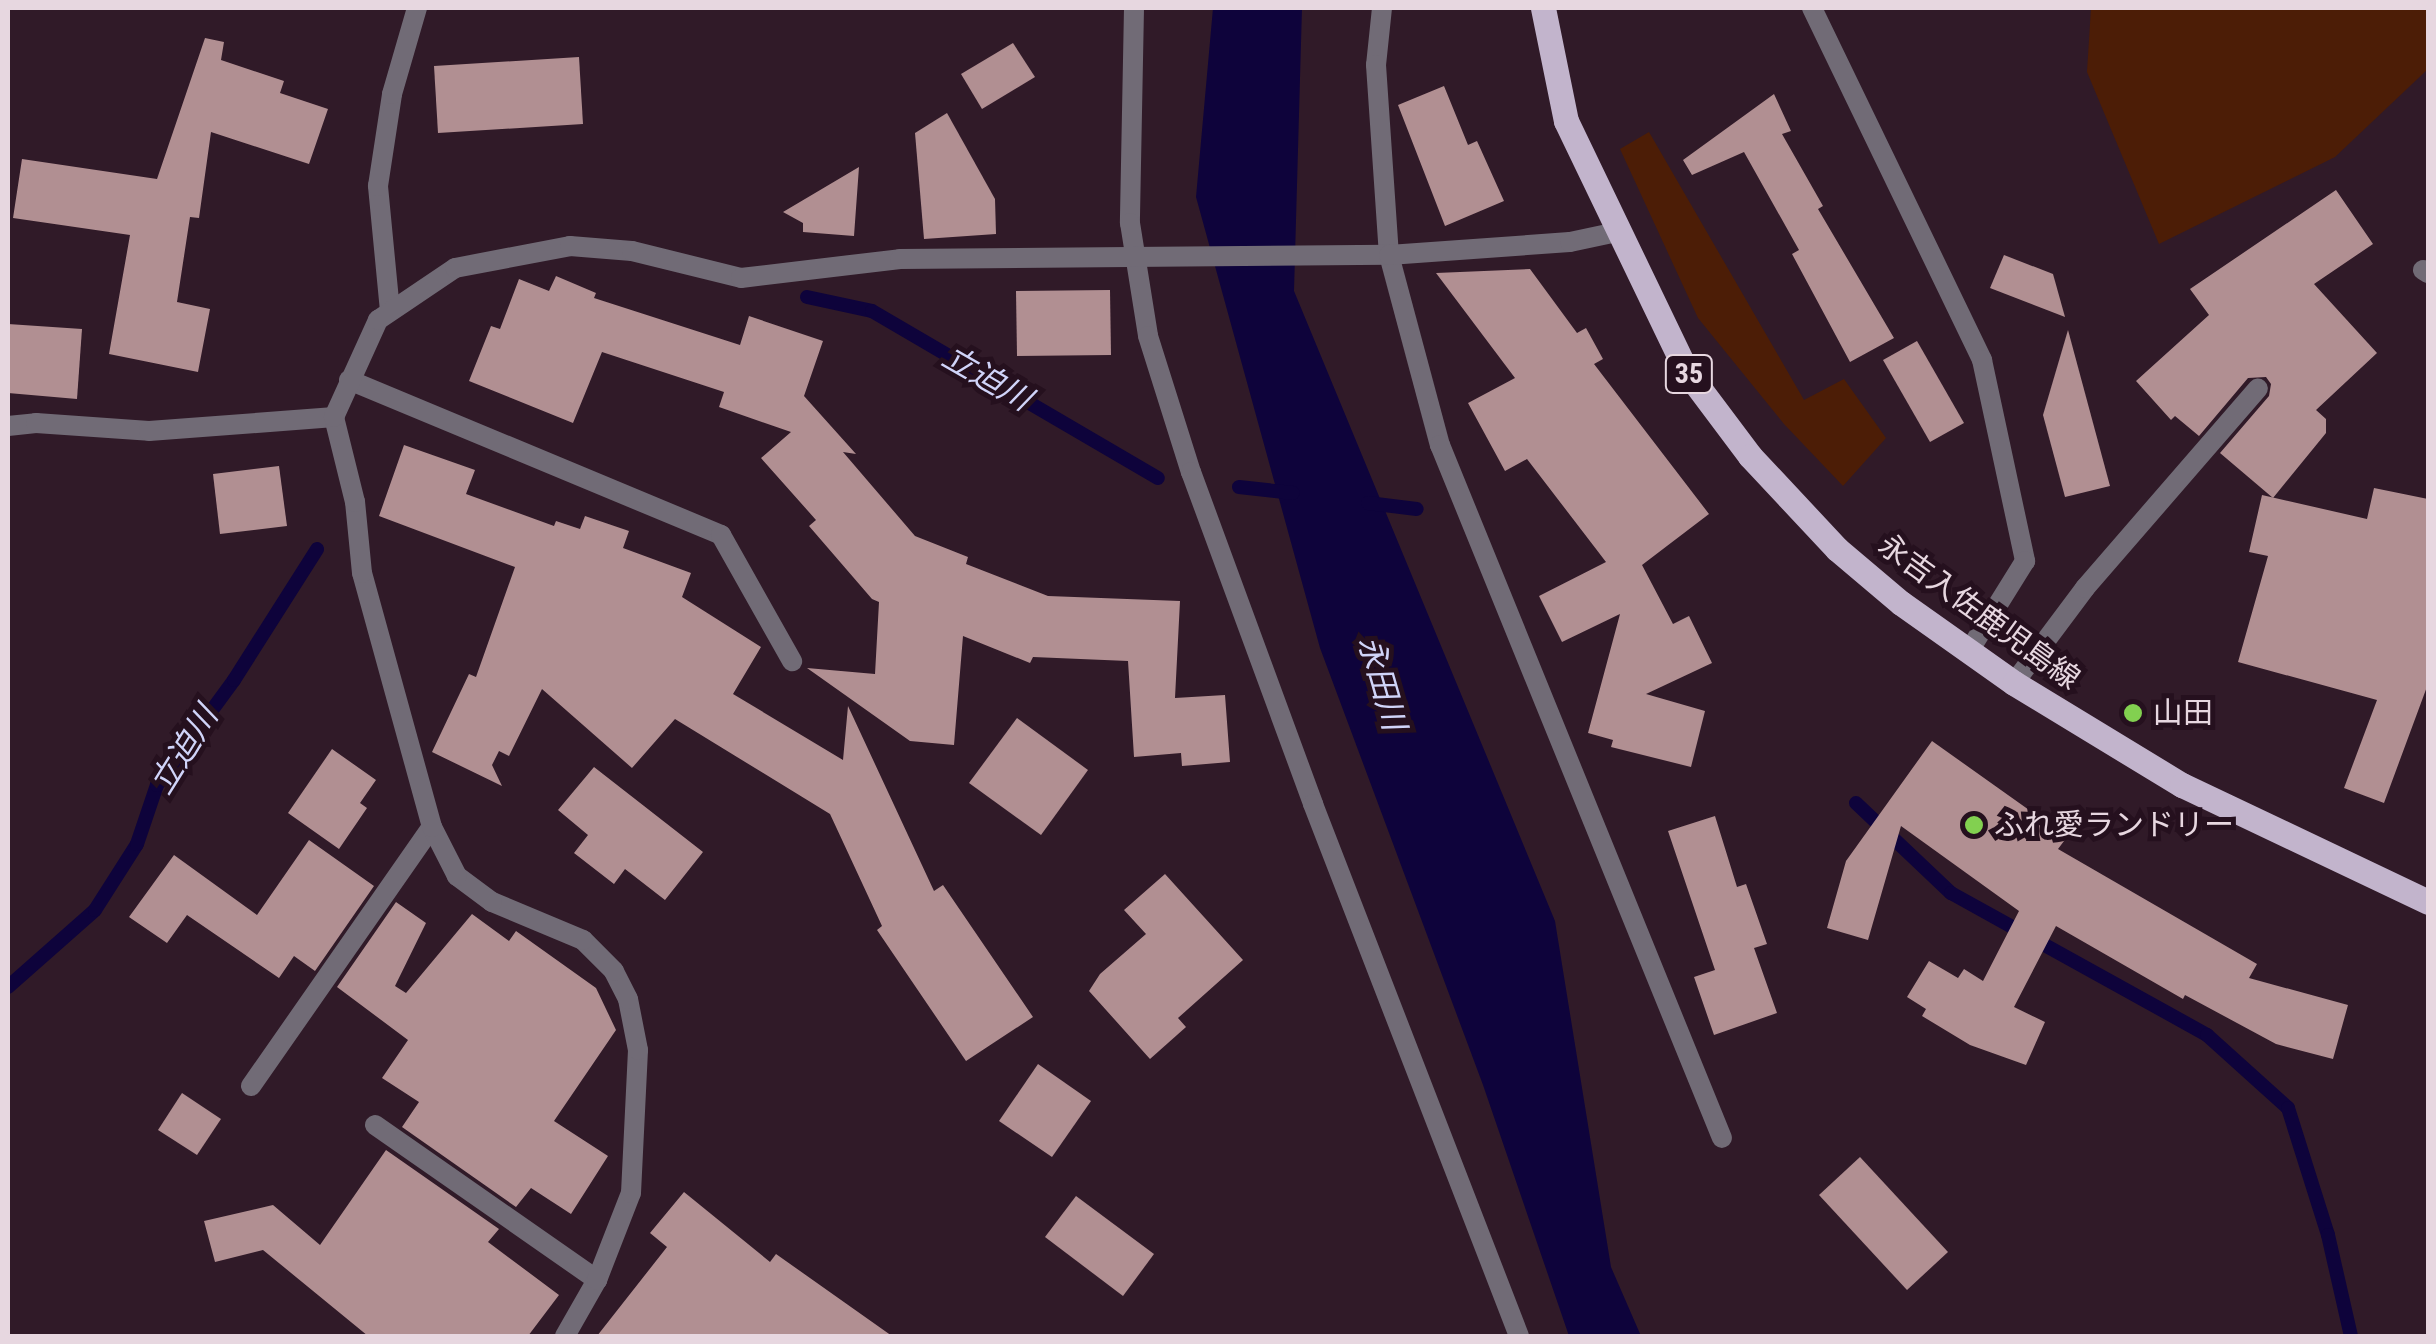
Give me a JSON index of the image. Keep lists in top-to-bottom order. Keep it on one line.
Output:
{"streets":{"main road":["35","永吉入佐鹿児島線"]},"water":["立迫川","永田川"],"places":["山田","ふれ愛ランドリー"]}
